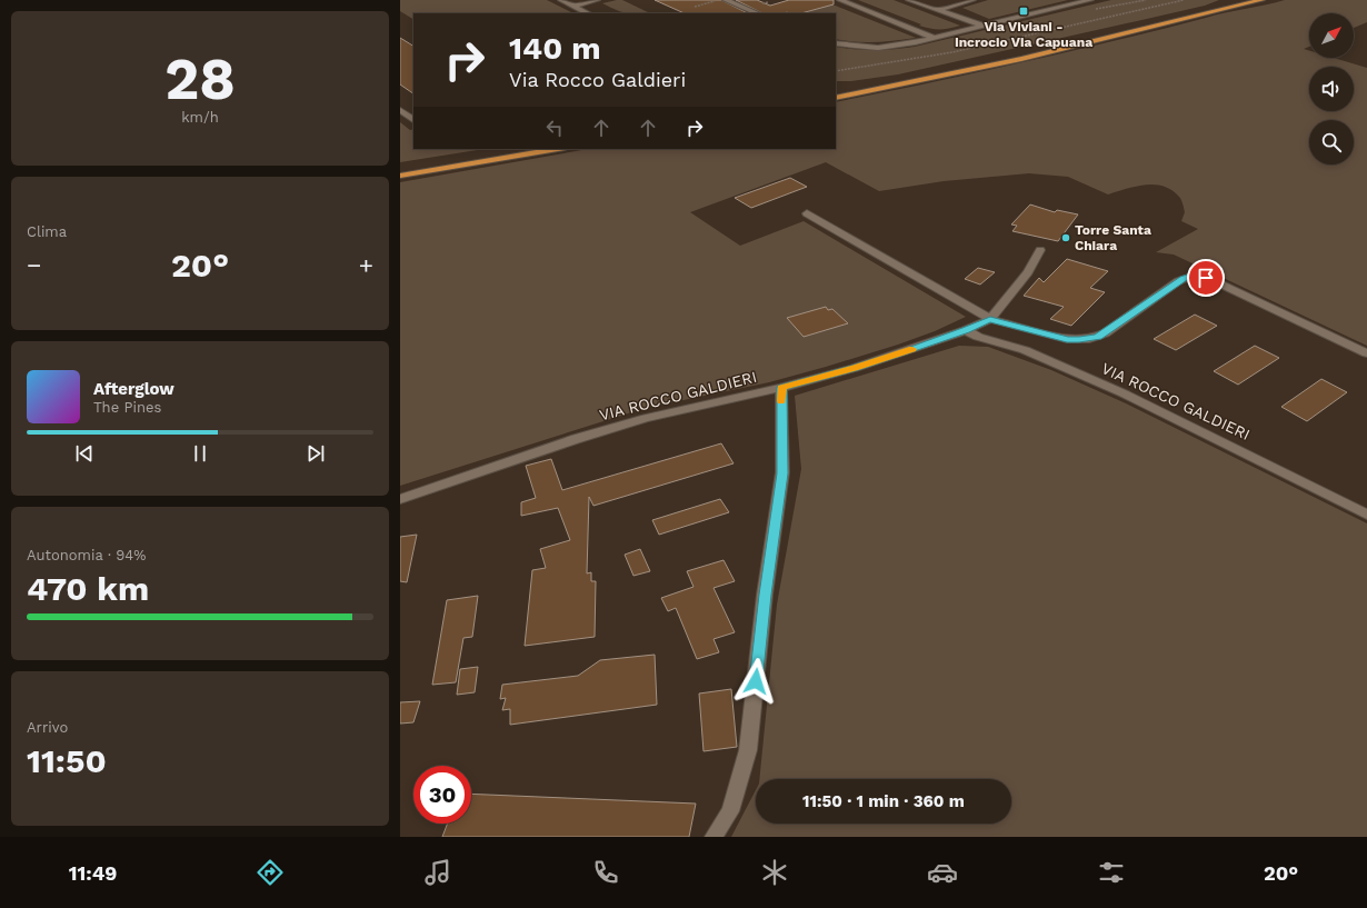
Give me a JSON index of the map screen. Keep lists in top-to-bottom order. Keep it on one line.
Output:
{"streets":{"street":["VIA ROCCO GALDIERI"]},"places":{"transit":["Via Viviani - Incrocio Via Capuana"],"other":["Torre Santa Chiara"]},"north":"top right","page":{"tile":[["28","km/h"],"Clima",["Autonomia · 94%","470 km"],["Arrivo","11:50"]],"turn":["140 m","Via Rocco Galdieri"],"heat":["−","20°","+"],"song":["Afterglow","The Pines"],"limit":"30","trip":"11:50 · 1 min · 360 m","tabs":["11:49","20°"]}}
